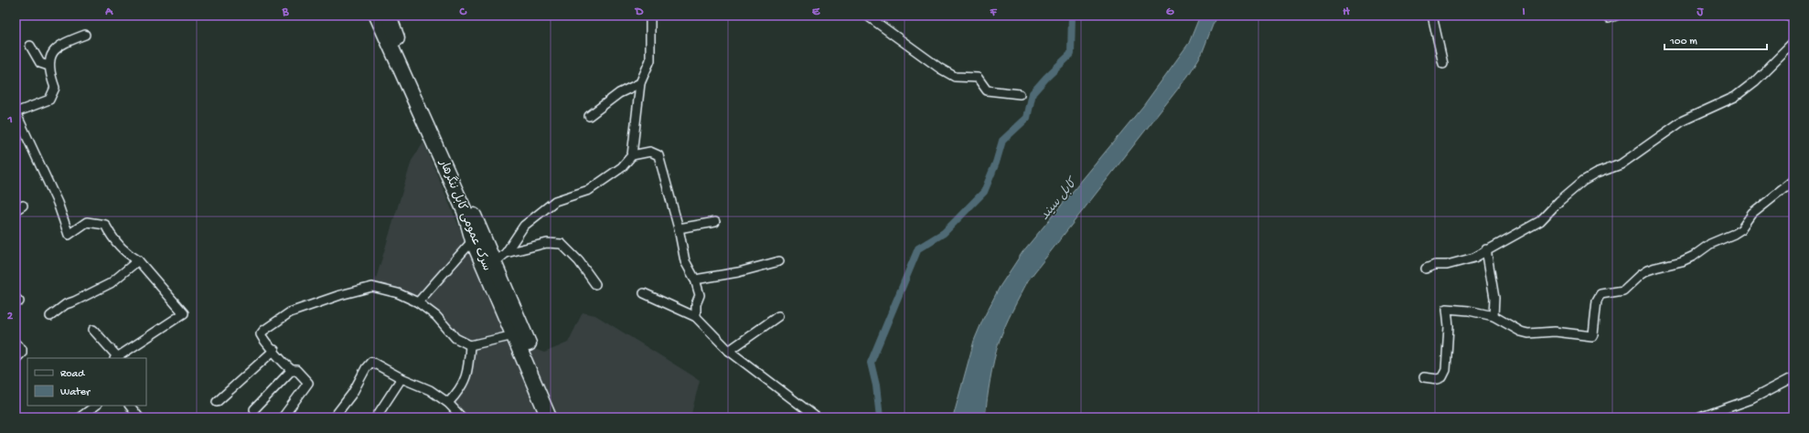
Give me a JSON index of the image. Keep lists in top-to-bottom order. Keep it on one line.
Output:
{"streets":{"highway":["سرک عمومی کابل ننگرهار"]},"water":["کابل سيند"],"legend":["Road","Water"],"scale_bar":"100 m","grid":{"columns":["A","B","C","D","E","F","G","H","I","J"],"rows":["1","2"]}}
